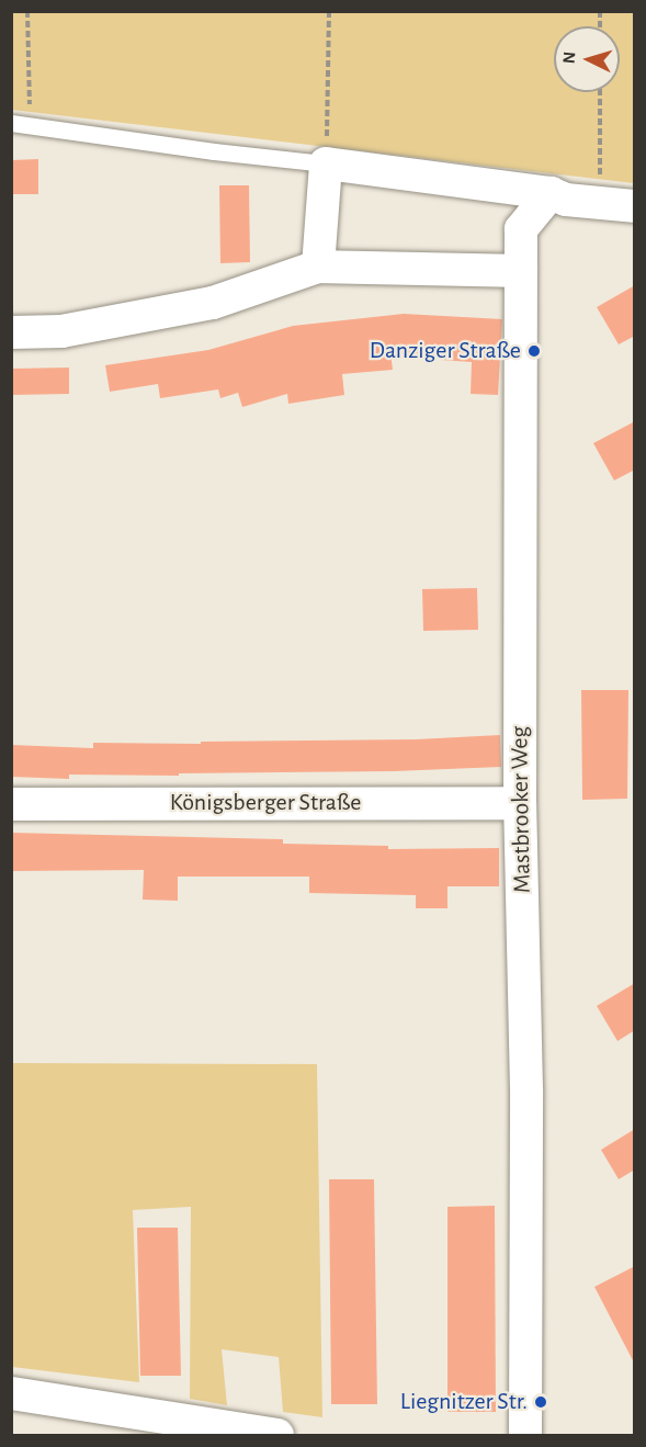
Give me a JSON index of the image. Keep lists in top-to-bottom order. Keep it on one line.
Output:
{"streets":{"street":["Königsberger Straße","Mastbrooker Weg"]},"crossings":[["Königsberger Straße","Mastbrooker Weg"]],"places":["Danziger Straße","Liegnitzer Str."],"north":"left"}
